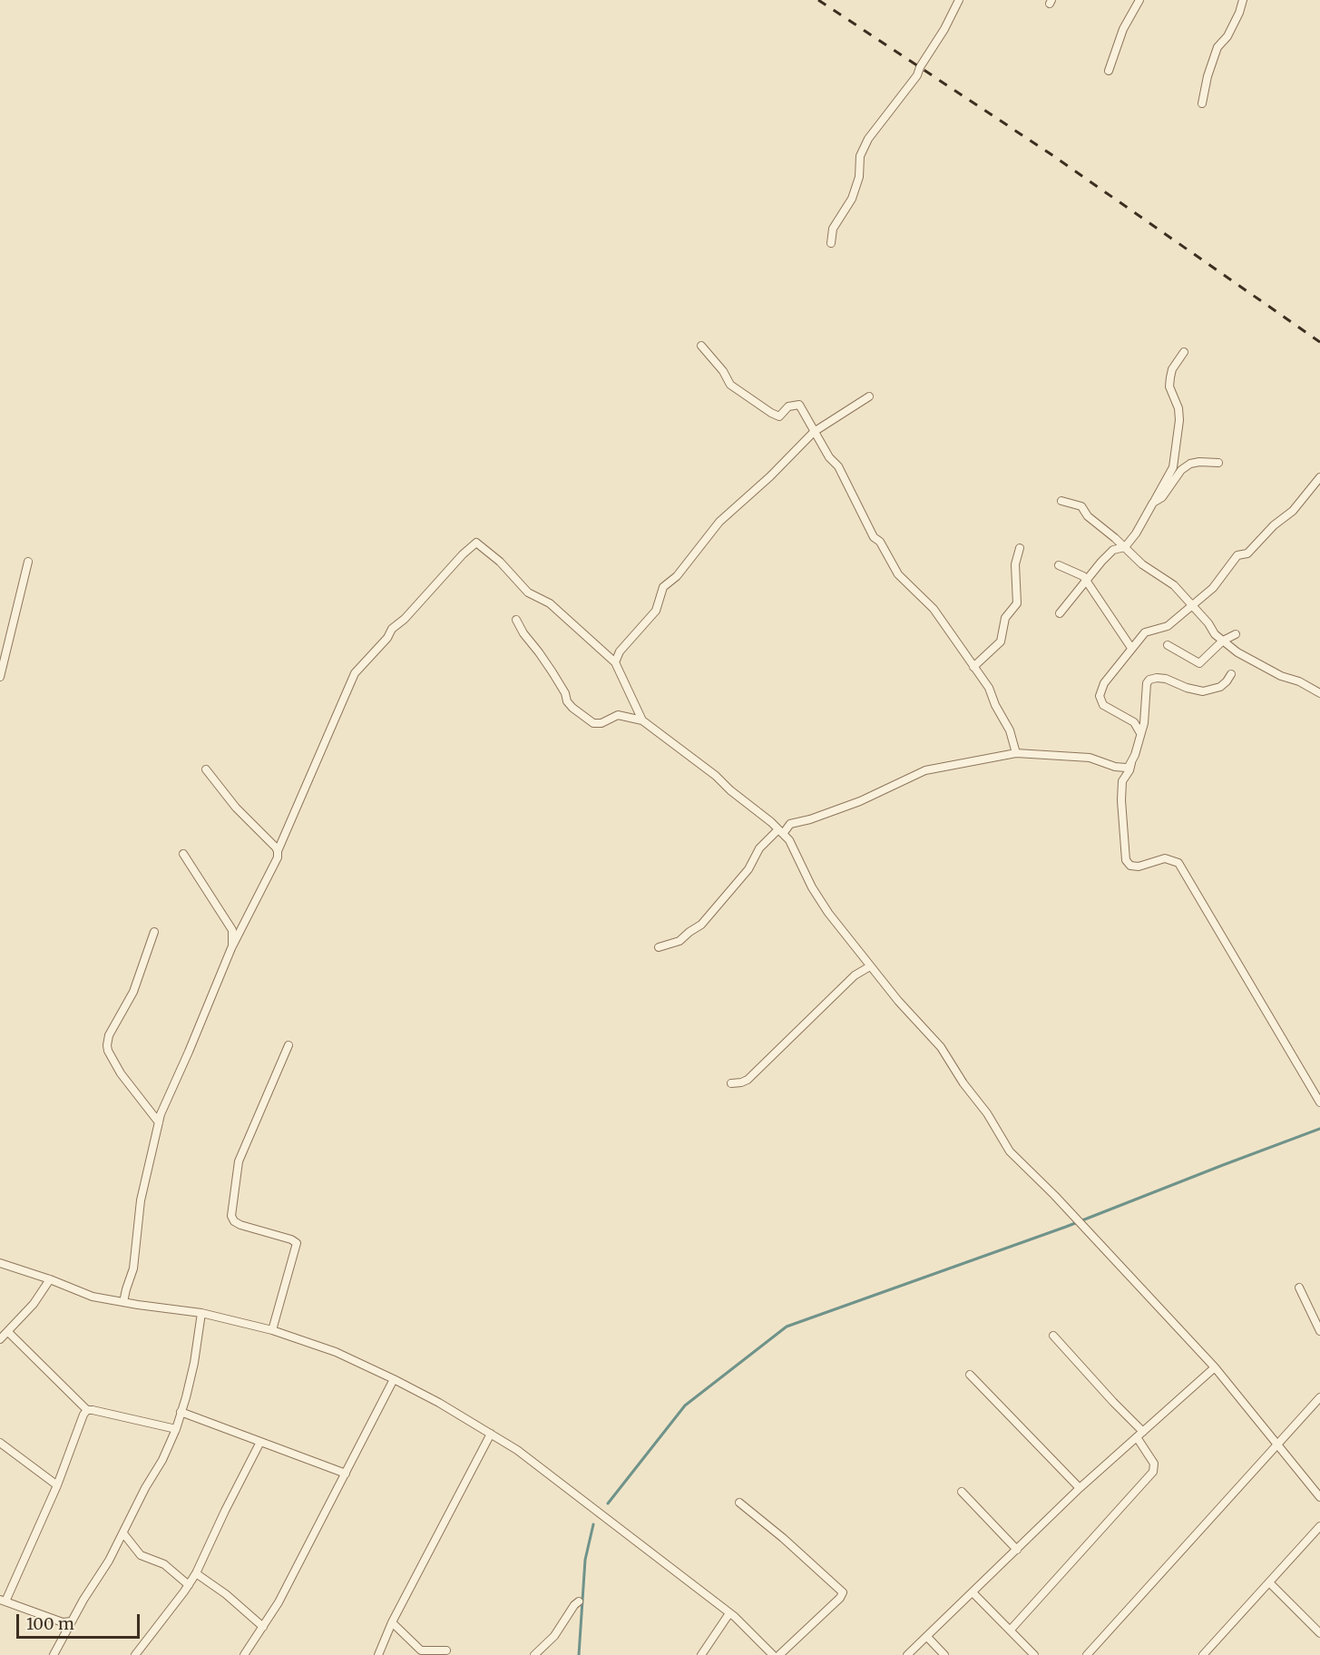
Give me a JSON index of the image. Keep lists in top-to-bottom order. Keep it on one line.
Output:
{"scale_bar":"100 m"}
